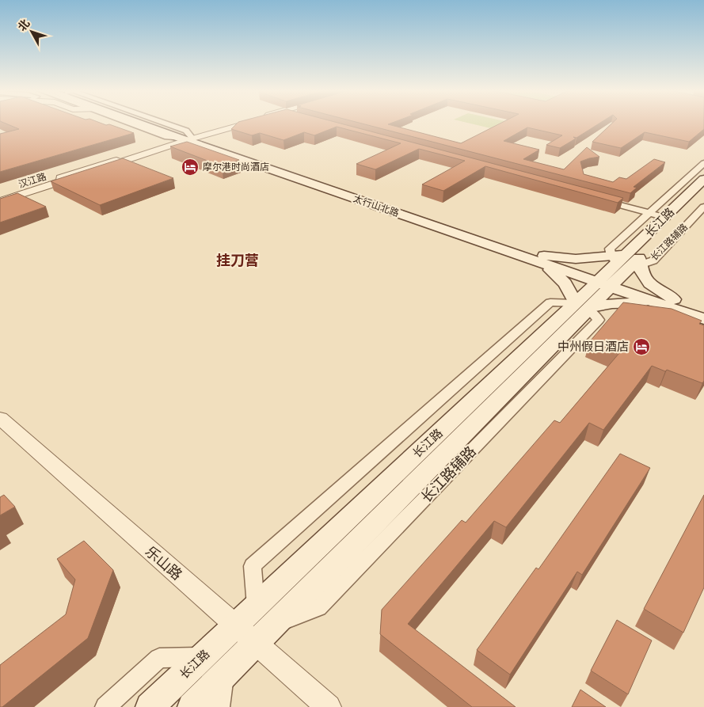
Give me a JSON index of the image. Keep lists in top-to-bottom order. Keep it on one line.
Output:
{"streets":{"main road":["太行山北路","长江路"],"street":["汉江路","长江路辅路","乐山路"]},"crossings":[["汉江路","太行山北路"],["太行山北路","长江路"],["长江路","长江路辅路"],["长江路","乐山路"]],"districts":["挂刀营"],"places":{"hotel":["摩尔港时尚酒店","中州假日酒店"]},"north":"top left"}
